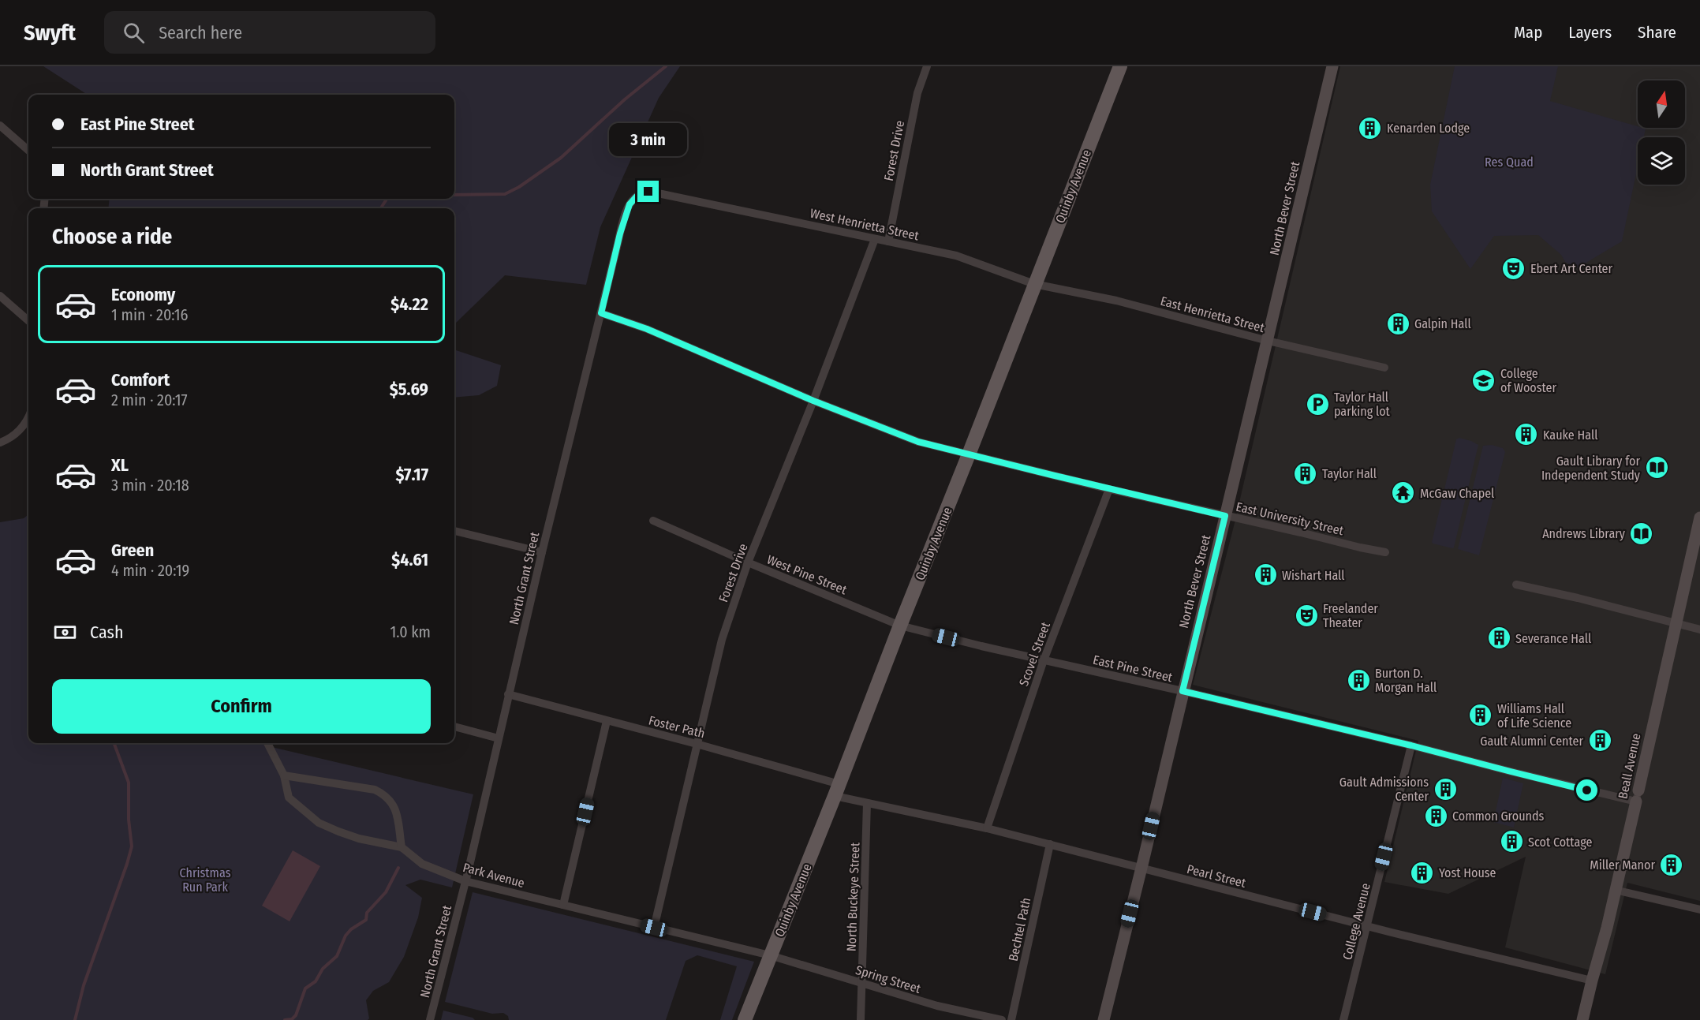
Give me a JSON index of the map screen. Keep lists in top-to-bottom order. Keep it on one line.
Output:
{"streets":{"main road":["Quinby Avenue","North Bever Street","Beall Avenue"],"street":["Forest Drive","West Henrietta Street","East Henrietta Street","East University Street","West Pine Street","North Grant Street","Scovel Street","East Pine Street","Foster Path","Park Avenue","Pearl Street","North Buckeye Street","College Avenue","Bechtel Path","Spring Street"]},"crossings":[["Forest Drive","West Henrietta Street"],["Forest Drive","East University Street"],["Forest Drive","West Pine Street"],["Forest Drive","Foster Path"],["Forest Drive","Park Avenue"],["Quinby Avenue","West Henrietta Street"],["Quinby Avenue","East Henrietta Street"],["Quinby Avenue","East University Street"],["Quinby Avenue","West Pine Street"],["Quinby Avenue","East Pine Street"],["Quinby Avenue","Foster Path"],["Quinby Avenue","Park Avenue"],["Quinby Avenue","Pearl Street"],["Quinby Avenue","Spring Street"],["North Bever Street","East Henrietta Street"],["North Bever Street","East University Street"],["North Bever Street","East Pine Street"],["North Bever Street","Pearl Street"],["West Henrietta Street","East Henrietta Street"],["West Henrietta Street","North Grant Street"],["East University Street","North Grant Street"],["East University Street","Scovel Street"],["West Pine Street","East Pine Street"],["North Grant Street","Foster Path"],["North Grant Street","Park Avenue"],["Scovel Street","East Pine Street"],["Scovel Street","Pearl Street"],["East Pine Street","Beall Avenue"],["East Pine Street","College Avenue"],["Foster Path","Pearl Street"],["Beall Avenue","Pearl Street"],["Park Avenue","Spring Street"],["Pearl Street","North Buckeye Street"],["Pearl Street","College Avenue"],["Pearl Street","Bechtel Path"],["North Buckeye Street","Spring Street"]],"parks":["Res Quad","Christmas Run Park"],"places":{"building":["Kenarden Lodge","Galpin Hall","Kauke Hall","Taylor Hall","Wishart Hall","Severance Hall","Burton D. Morgan Hall","Williams Hall of Life Science","Gault Alumni Center","Gault Admissions Center","Common Grounds","Scot Cottage","Miller Manor","Yost House"],"theatre":["Ebert Art Center","Freelander Theater"],"school or university":["College of Wooster"],"parking":["Taylor Hall parking lot"],"library":["Gault Library for Independent Study","Andrews Library"],"temple":["McGaw Chapel"]},"north":"top","page":{"header":"Swyft","search":"Search here","nav":["Map","Layers","Share"],"banner":["East Pine Street","North Grant Street"],"bubble":"3 min","heading":"Choose a ride","list":[{"name":"Economy","note":"1 min · 20:16","value":"$4.22"},{"name":"Comfort","note":"2 min · 20:17","value":"$5.69"},{"name":"XL","note":"3 min · 20:18","value":"$7.17"},{"name":"Green","note":"4 min · 20:19","value":"$4.61"}],"pay":["Cash","1.0 km"],"buttons":"Confirm"}}
